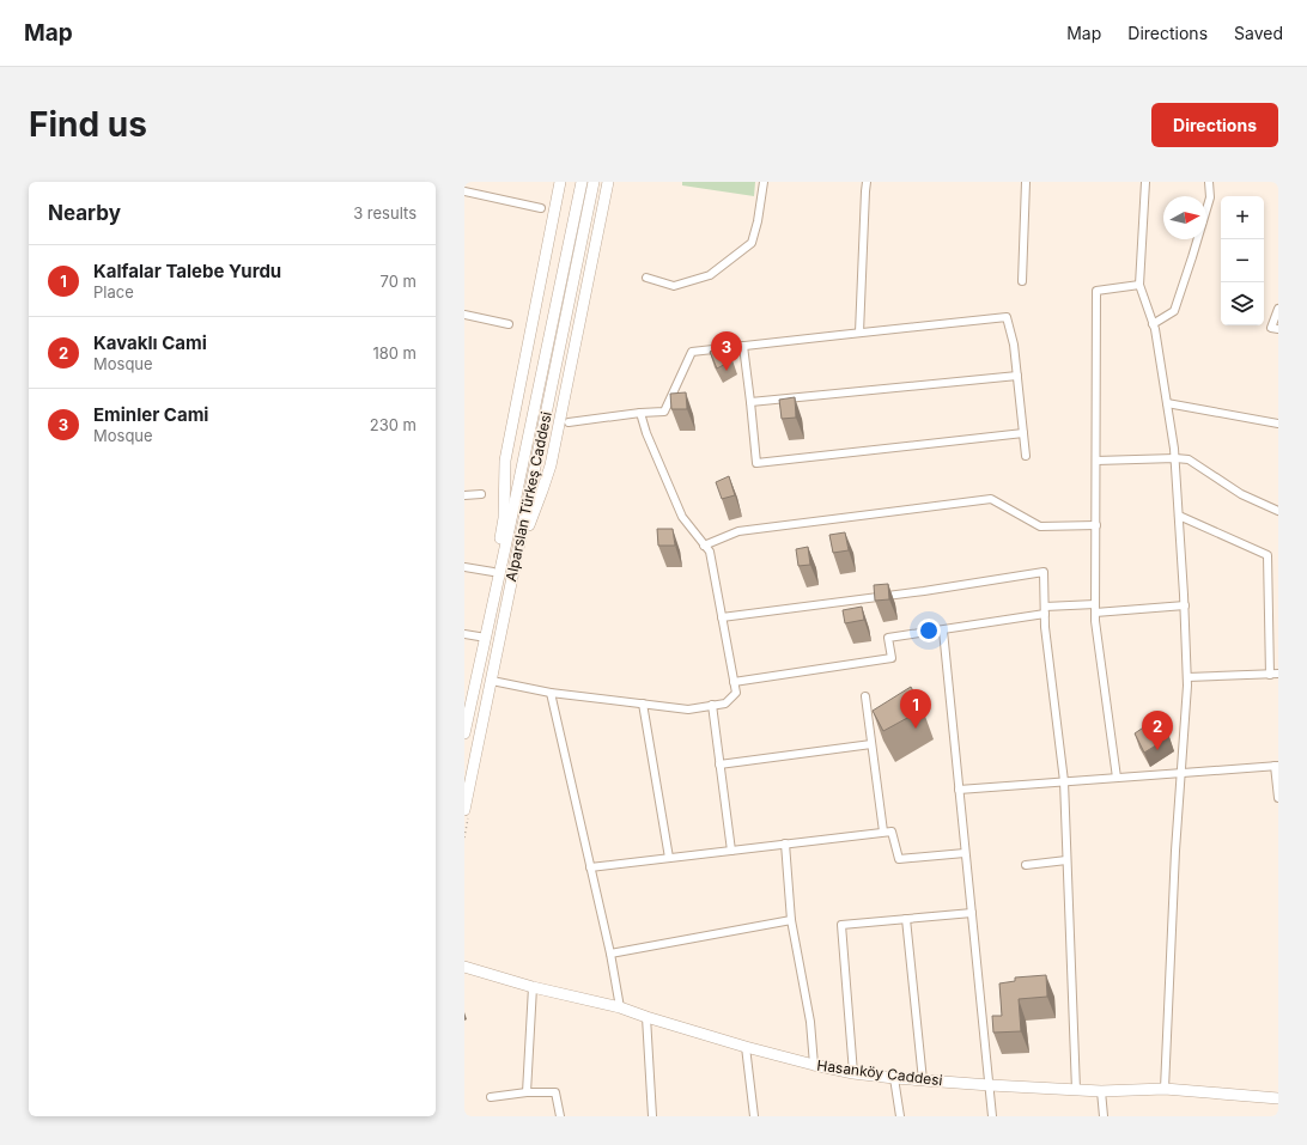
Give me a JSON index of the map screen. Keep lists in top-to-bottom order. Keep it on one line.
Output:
{"streets":{"main road":["Alparslan Türkeş Caddesi","Hasanköy Caddesi"]},"north":"right","page":{"header":"Map","nav":["Map","Directions","Saved"],"buttons":"Directions","title":"Find us","heading":["Nearby","3 results"],"map_buttons":["+","−"],"list":[{"mark":"1","name":"Kalfalar Talebe Yurdu","note":"Place","value":"70 m"},{"mark":"2","name":"Kavaklı Cami","note":"Mosque","value":"180 m"},{"mark":"3","name":"Eminler Cami","note":"Mosque","value":"230 m"}],"pins":["3","1","2"]}}
